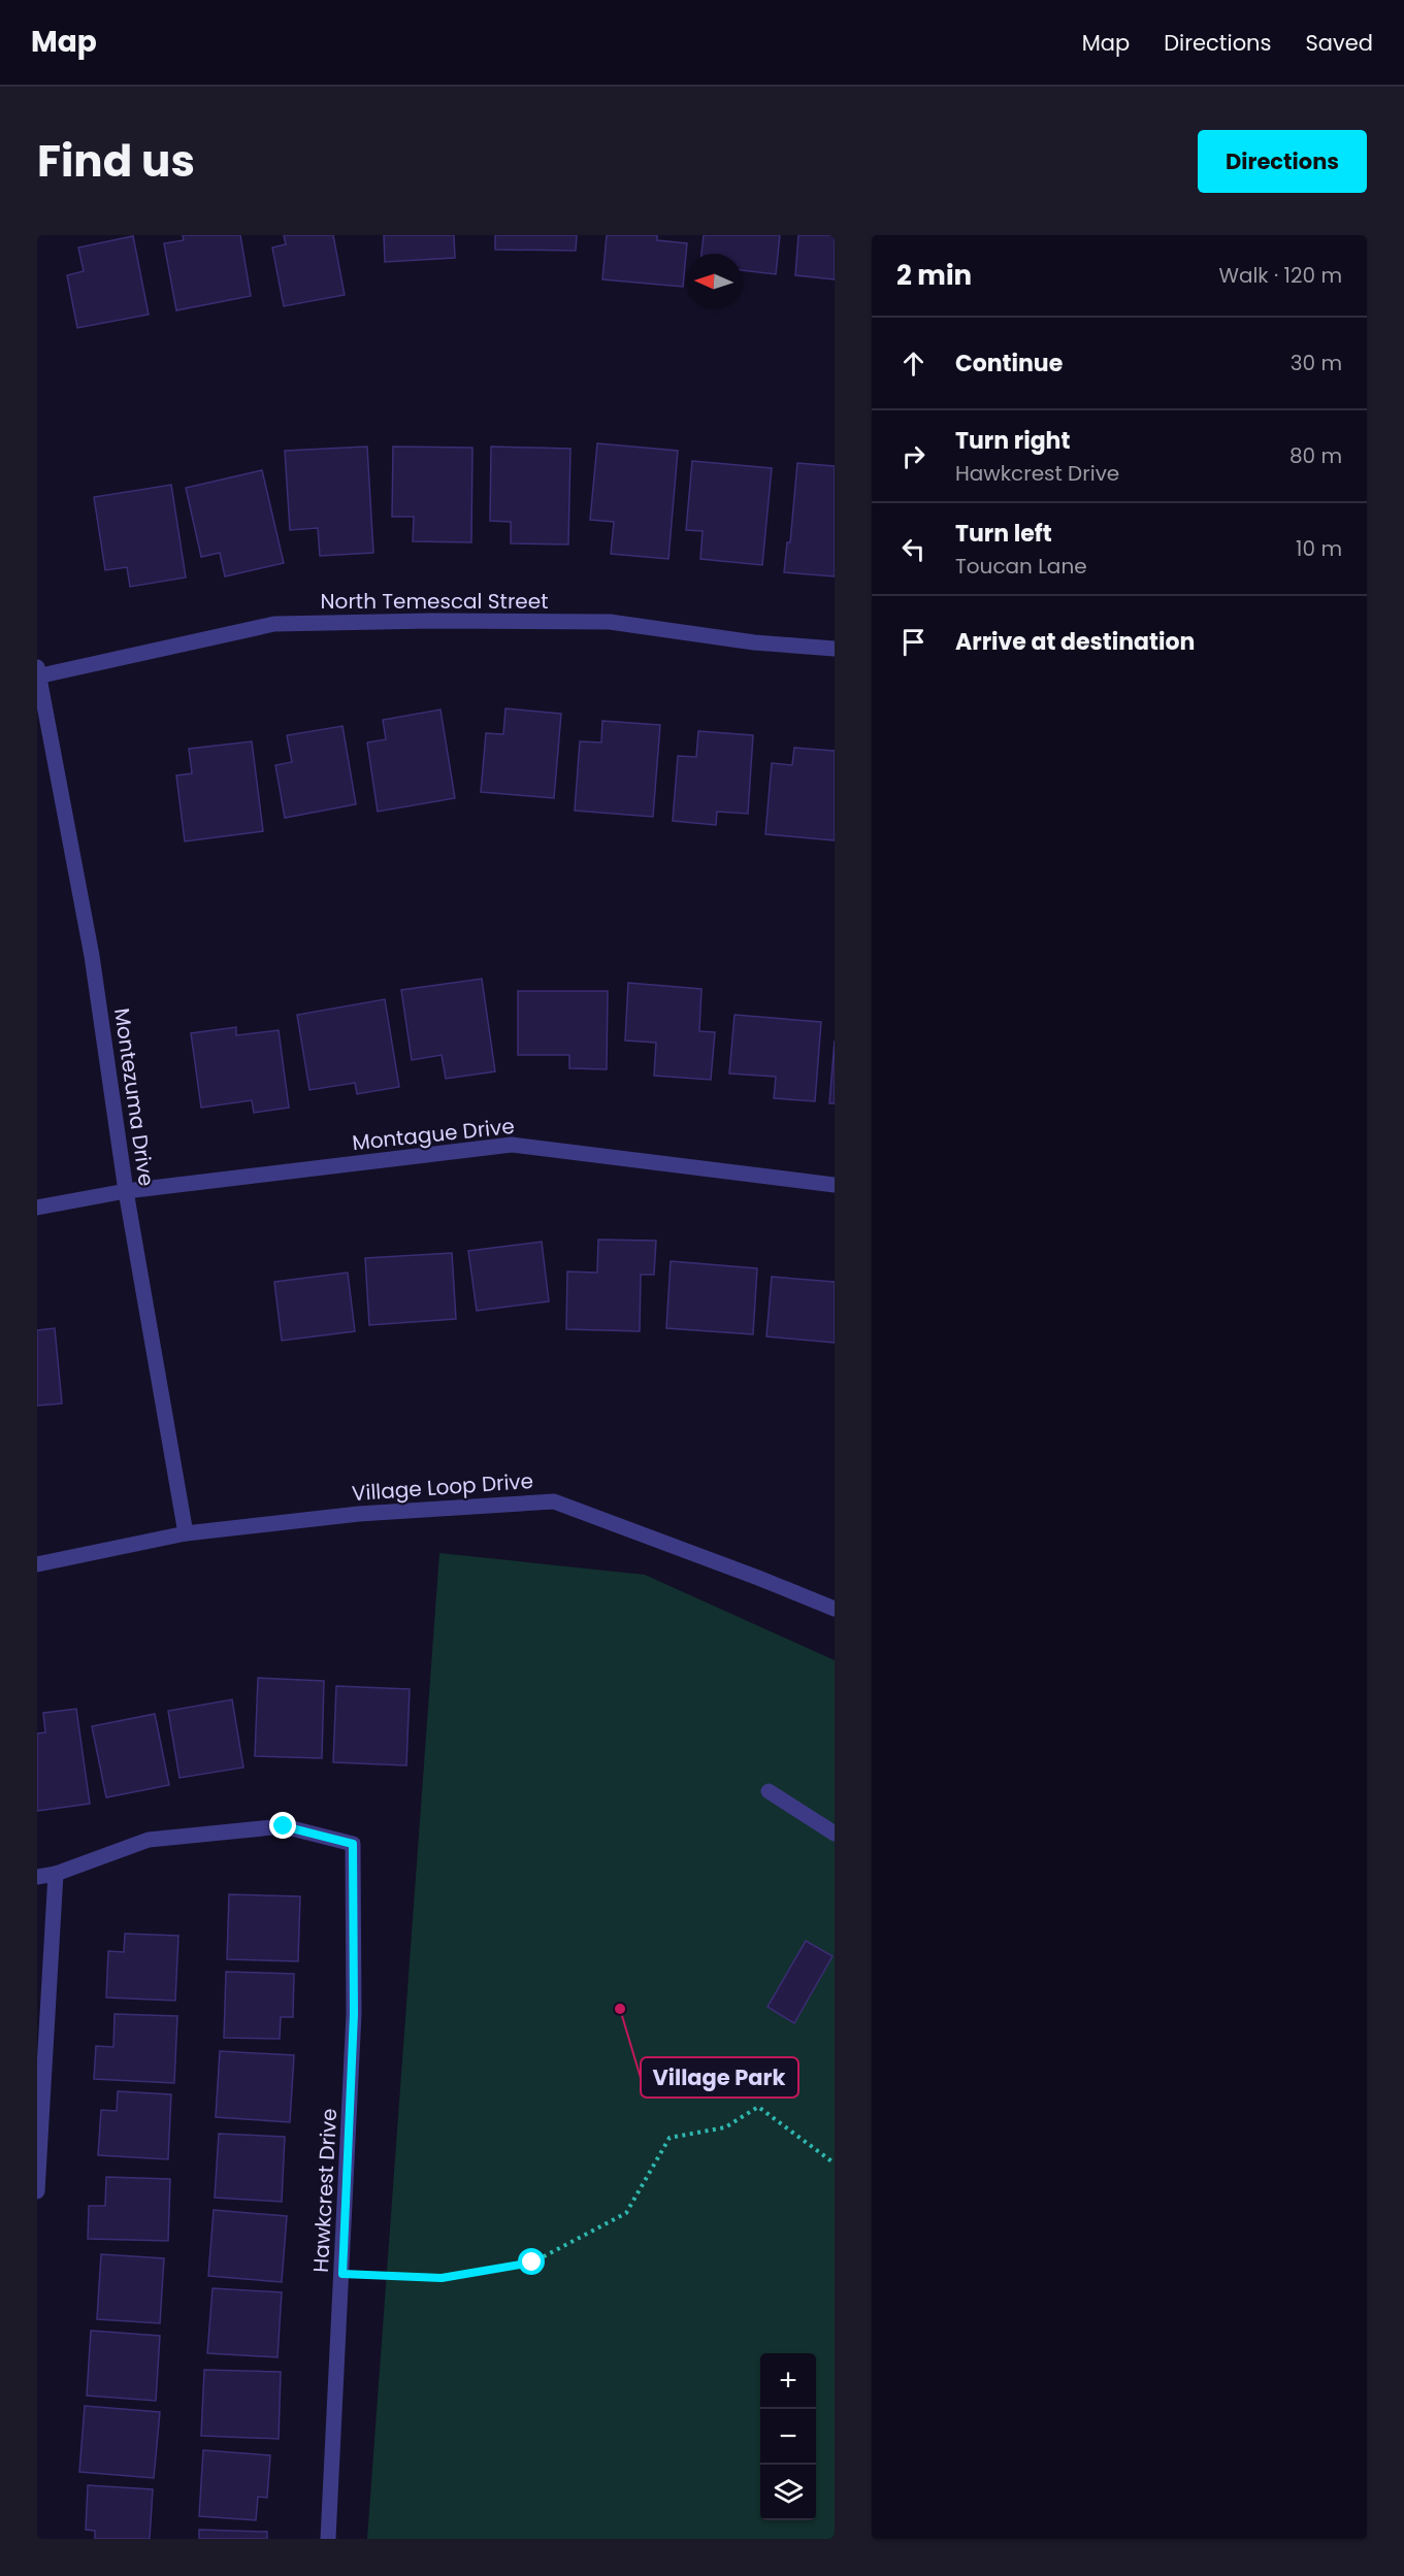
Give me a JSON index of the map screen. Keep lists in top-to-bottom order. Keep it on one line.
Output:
{"streets":{"street":["North Temescal Street","Montezuma Drive","Montague Drive","Village Loop Drive","Hawkcrest Drive"]},"crossings":[["North Temescal Street","Montezuma Drive"],["Montezuma Drive","Montague Drive"],["Montezuma Drive","Village Loop Drive"]],"places":["Village Park"],"north":"left","page":{"header":"Map","nav":["Map","Directions","Saved"],"title":"Find us","buttons":"Directions","heading":["2 min","Walk · 120 m"],"list":[["Continue","30 m"],["Turn right","Hawkcrest Drive","80 m"],["Turn left","Toucan Lane","10 m"],"Arrive at destination"],"map_buttons":["+","−"]}}
